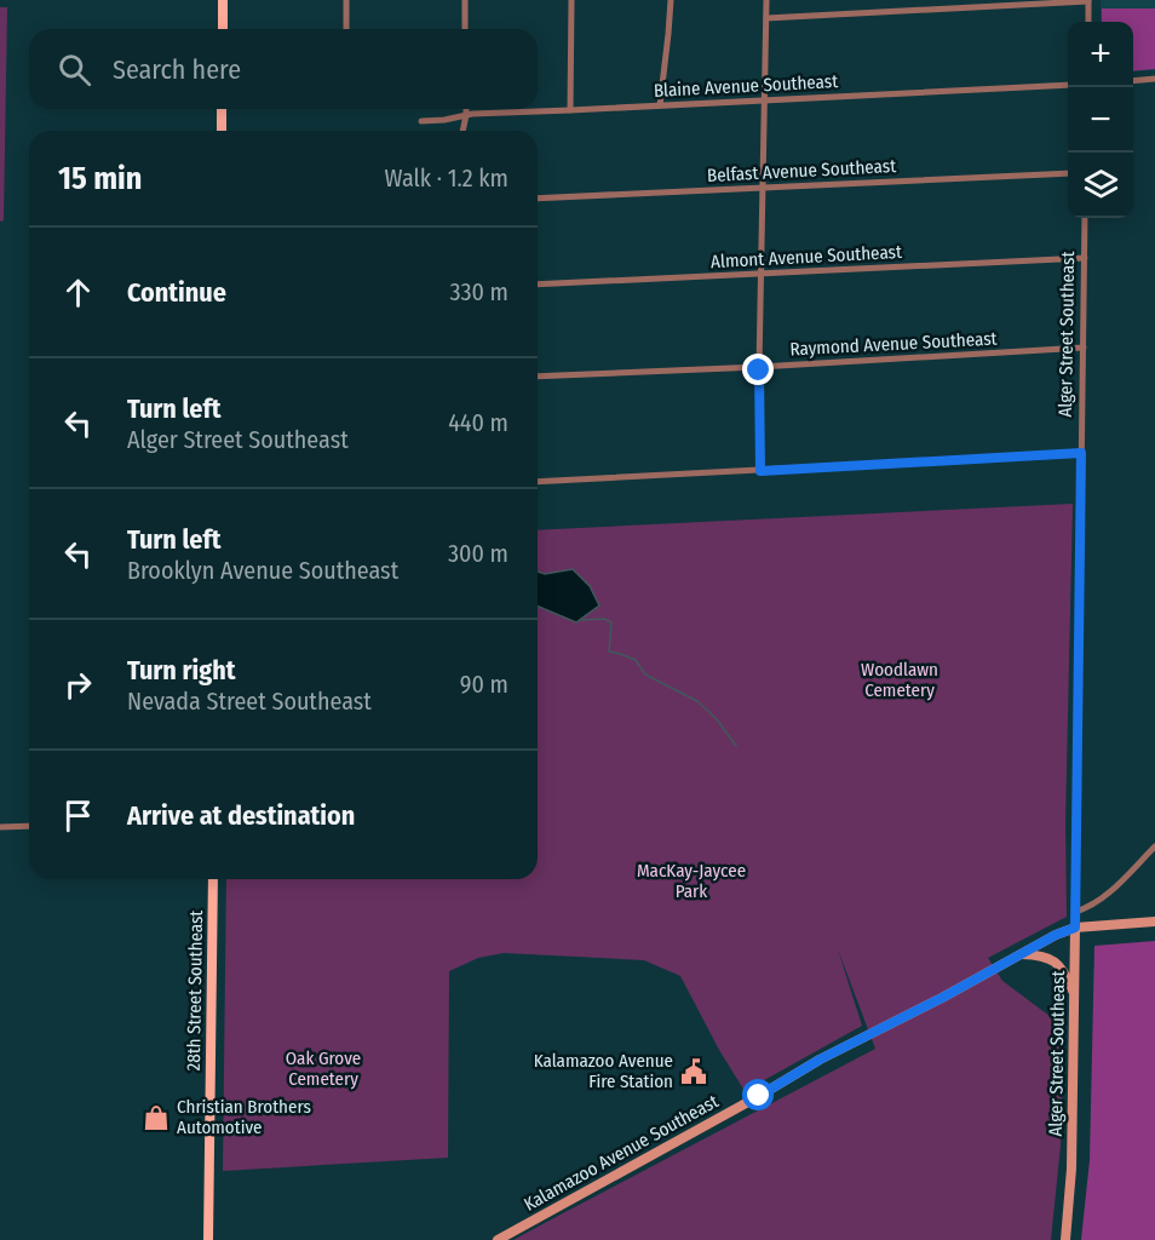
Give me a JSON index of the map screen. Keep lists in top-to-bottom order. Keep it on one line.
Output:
{"streets":{"main road":["Alger Street Southeast","28th Street Southeast","Kalamazoo Avenue Southeast"],"street":["Blaine Avenue Southeast","Belfast Avenue Southeast","Almont Avenue Southeast","Raymond Avenue Southeast"]},"crossings":[["Almont Avenue Southeast","Alger Street Southeast"],["Alger Street Southeast","Raymond Avenue Southeast"],["Alger Street Southeast","Kalamazoo Avenue Southeast"]],"parks":["Woodlawn Cemetery","MacKay-Jaycee Park","Oak Grove Cemetery"],"places":{"public building":["Kalamazoo Avenue Fire Station"],"shop":["Christian Brothers Automotive"]},"page":{"map_buttons":["+","−"],"search":"Search here","heading":["15 min","Walk · 1.2 km"],"list":[["Continue","330 m"],["Turn left","Alger Street Southeast","440 m"],["Turn left","Brooklyn Avenue Southeast","300 m"],["Turn right","Nevada Street Southeast","90 m"],"Arrive at destination"]}}
